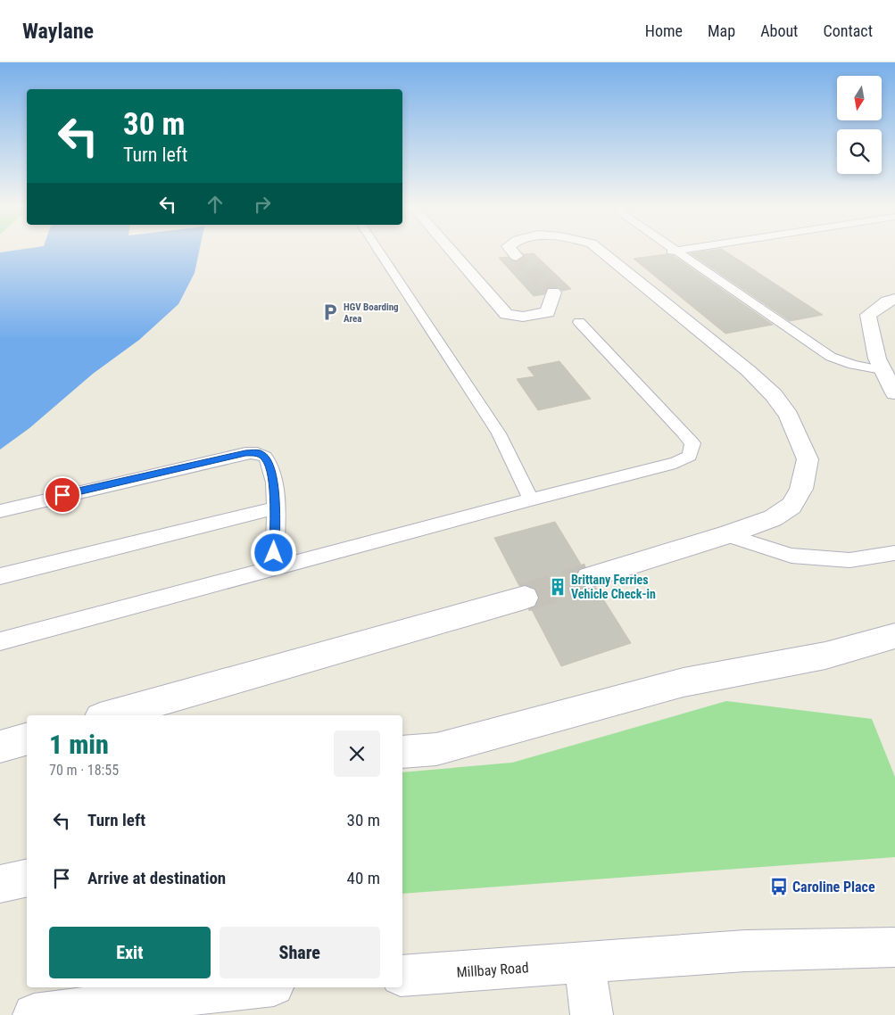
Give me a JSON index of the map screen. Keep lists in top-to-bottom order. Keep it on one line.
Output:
{"streets":{"street":["Millbay Road"]},"places":{"parking":["HGV Boarding Area"],"building":["Brittany Ferries Vehicle Check-in"],"bus stop":["Caroline Place"]},"north":"bottom","page":{"header":"Waylane","nav":["Home","Map","About","Contact"],"turn":["30 m","Turn left"],"heading":["1 min","70 m · 18:55"],"list":[{"name":"Turn left","value":"30 m"},{"name":"Arrive at destination","value":"40 m"}],"buttons":["Exit","Share"]}}
